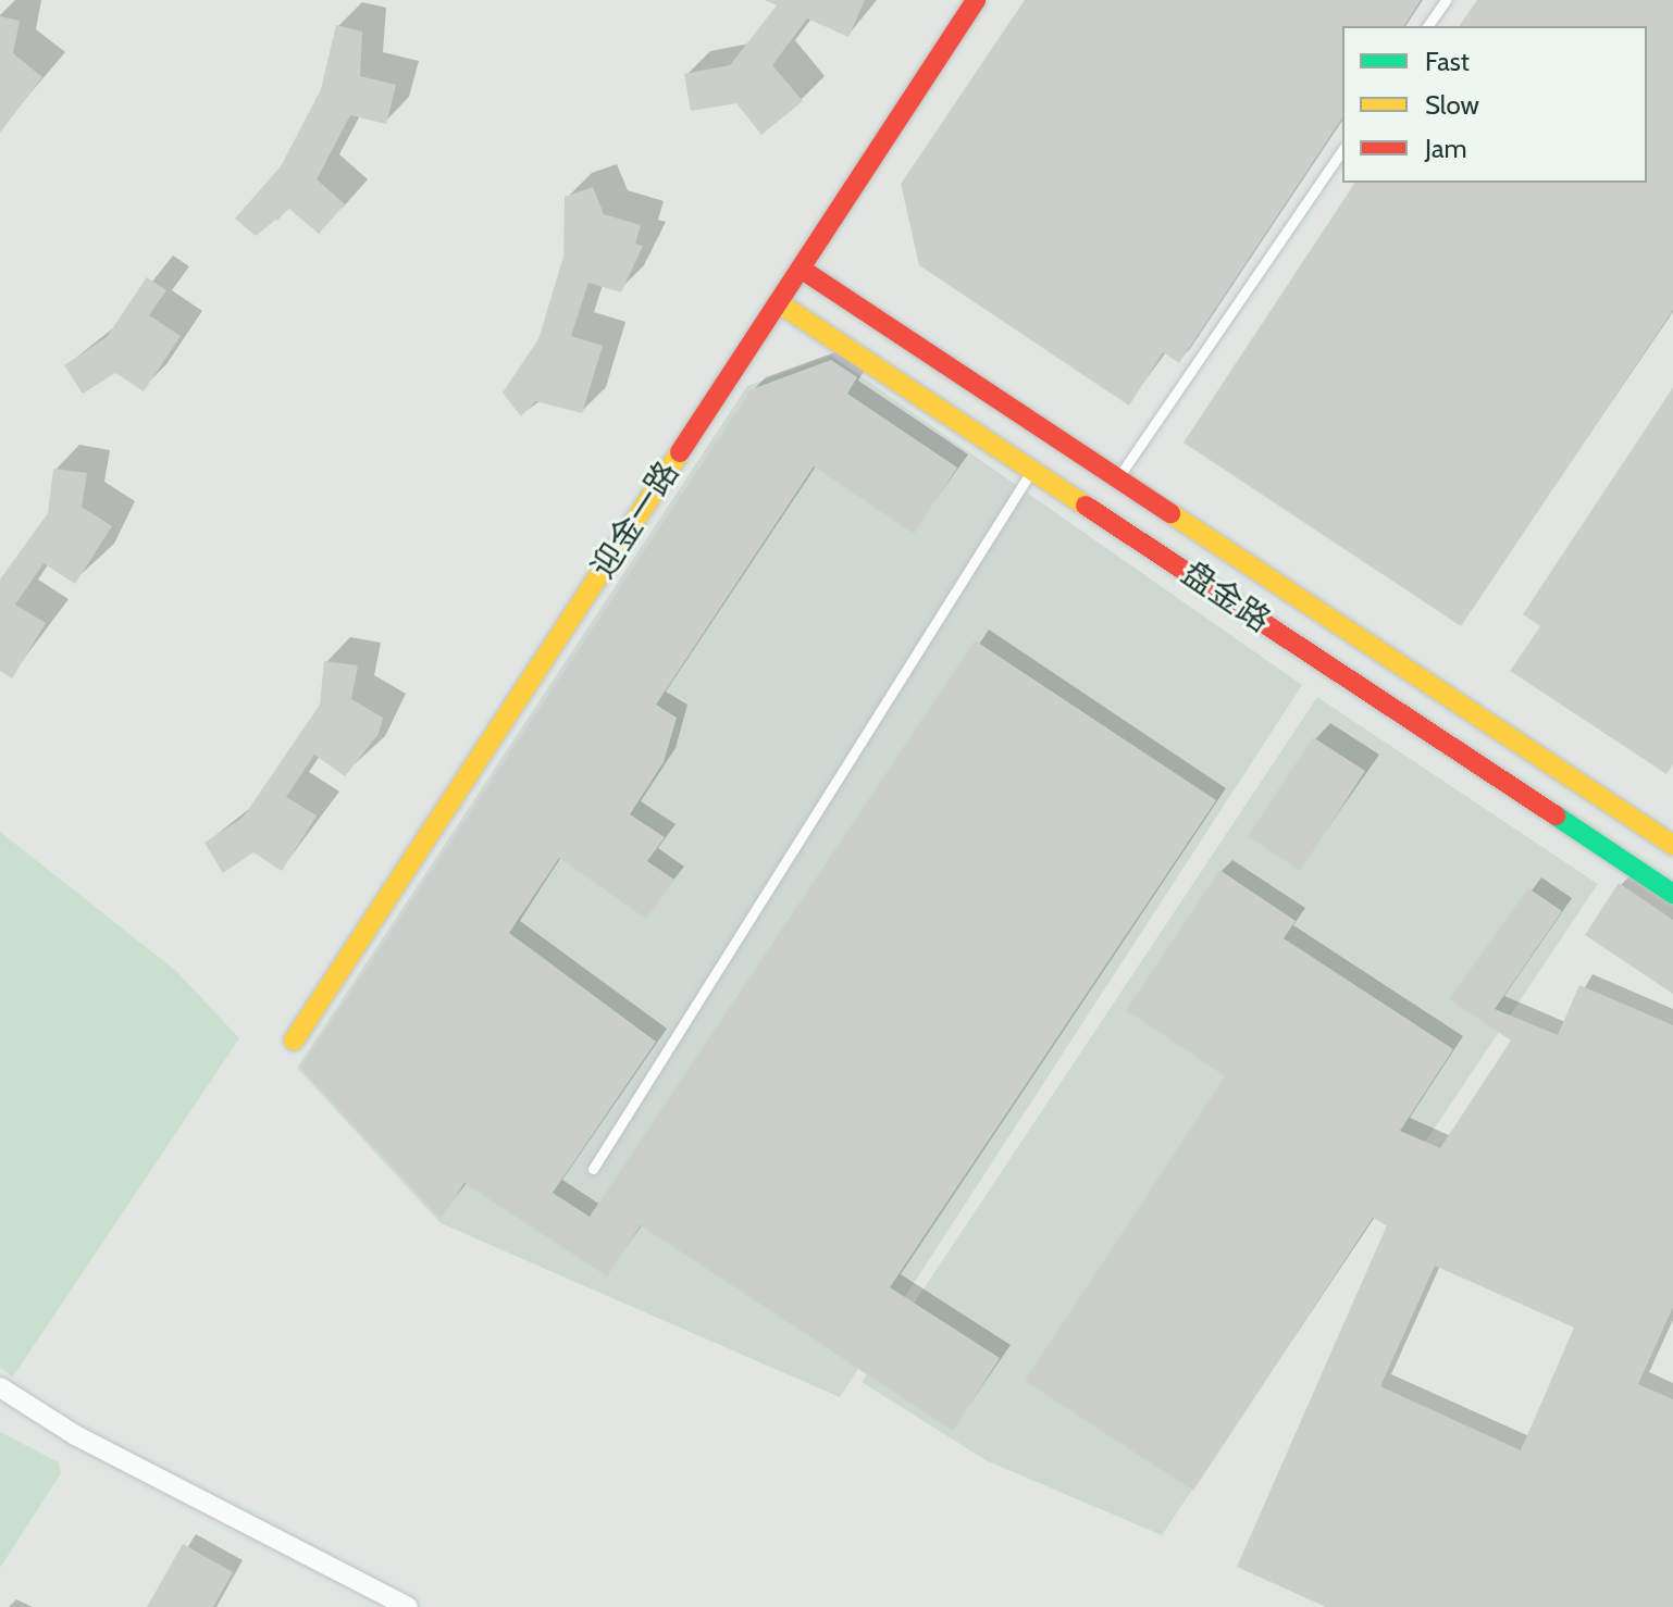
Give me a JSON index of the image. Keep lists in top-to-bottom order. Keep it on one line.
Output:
{"streets":{"street":["迎金一路","盘金路"]},"crossings":[["迎金一路","盘金路"]],"legend":["Fast","Slow","Jam"]}
